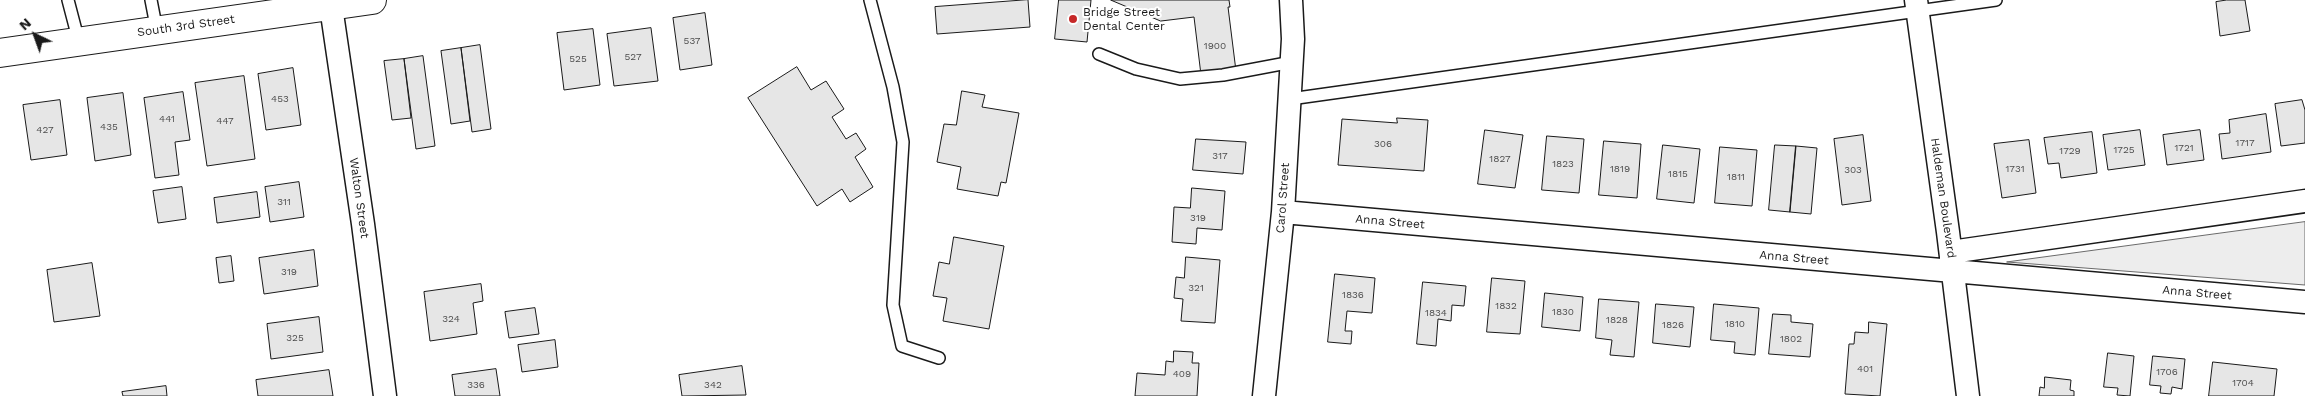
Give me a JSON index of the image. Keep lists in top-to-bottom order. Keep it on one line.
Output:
{"streets":{"main road":["South 3rd Street"],"street":["Walton Street","Carol Street","Haldeman Boulevard","Anna Street"]},"crossings":[["South 3rd Street","Walton Street"],["Carol Street","Anna Street"],["Haldeman Boulevard","Anna Street"]],"places":["Bridge Street Dental Center"],"house_numbers":["537","1900","527","525","453","441","447","435","427","1717","306","1721","1725","1729","317","1827","1823","1819","1731","303","1815","1811","311","319","319","321","1836","1832","1830","1834","324","1828","1810","1826","325","1802","401","1706","409","1704","336","342"],"north":"top left"}
